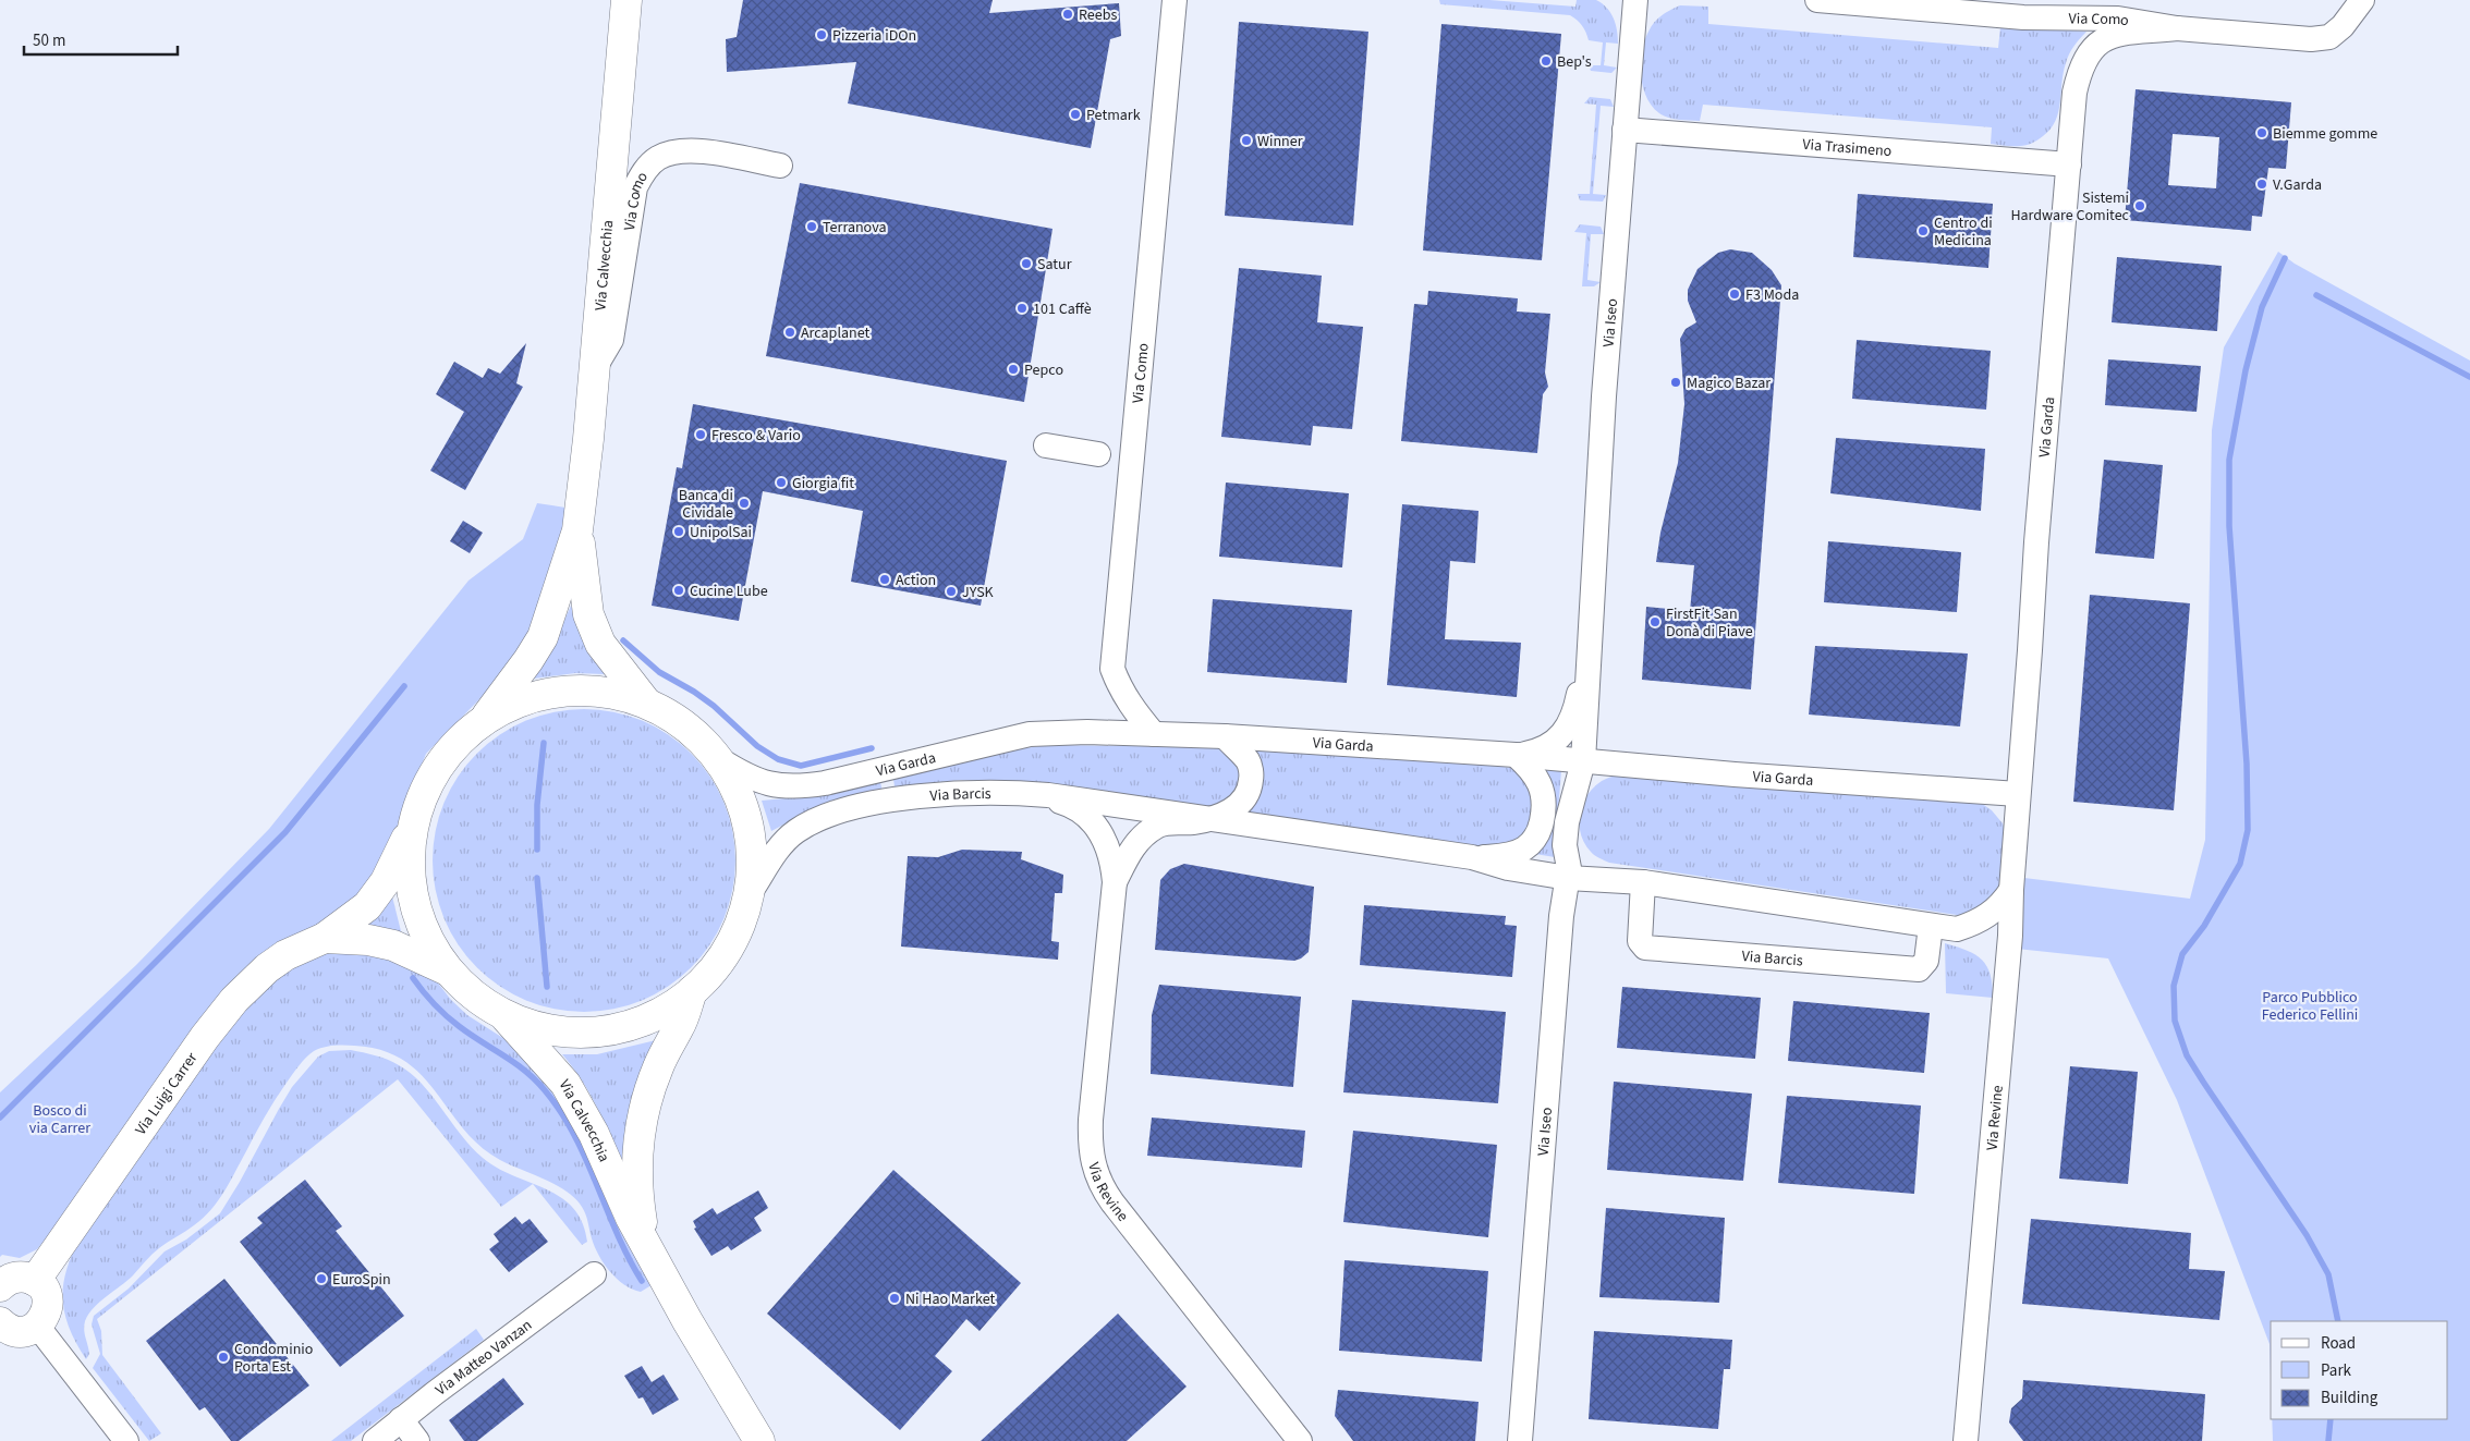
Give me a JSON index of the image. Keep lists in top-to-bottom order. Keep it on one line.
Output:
{"streets":{"main road":["Via Calvecchia","Via Luigi Carrer"],"street":["Via Como","Via Trasimeno","Via Iseo","Via Garda","Via Barcis","Via Revine","Via Matteo Vanzan"]},"crossings":[["Via Como","Via Calvecchia"],["Via Como","Via Garda"],["Via Trasimeno","Via Iseo"],["Via Trasimeno","Via Garda"],["Via Iseo","Via Garda"],["Via Iseo","Via Barcis"],["Via Garda","Via Barcis"],["Via Garda","Via Revine"],["Via Barcis","Via Revine"]],"parks":["Parco Pubblico Federico Fellini","Bosco di via Carrer"],"places":["Reebs","Pizzeria iDOn","Bep's","Petmark","Biemme gomme","Winner","V.Garda","Sistemi Hardware Comitec","Terranova","Centro di Medicina","Satur","F3 Moda","101 Caffè","Arcaplanet","Pepco","Magico Bazar","Fresco & Vario","Giorgia fit","Banca di Cividale","UnipolSai","Action","Cucine Lube","JYSK","FirstFit San Donà di Piave","EuroSpin","Ni Hao Market","Condominio Porta Est"],"legend":["Road","Park","Building"],"scale_bar":"50 m"}
